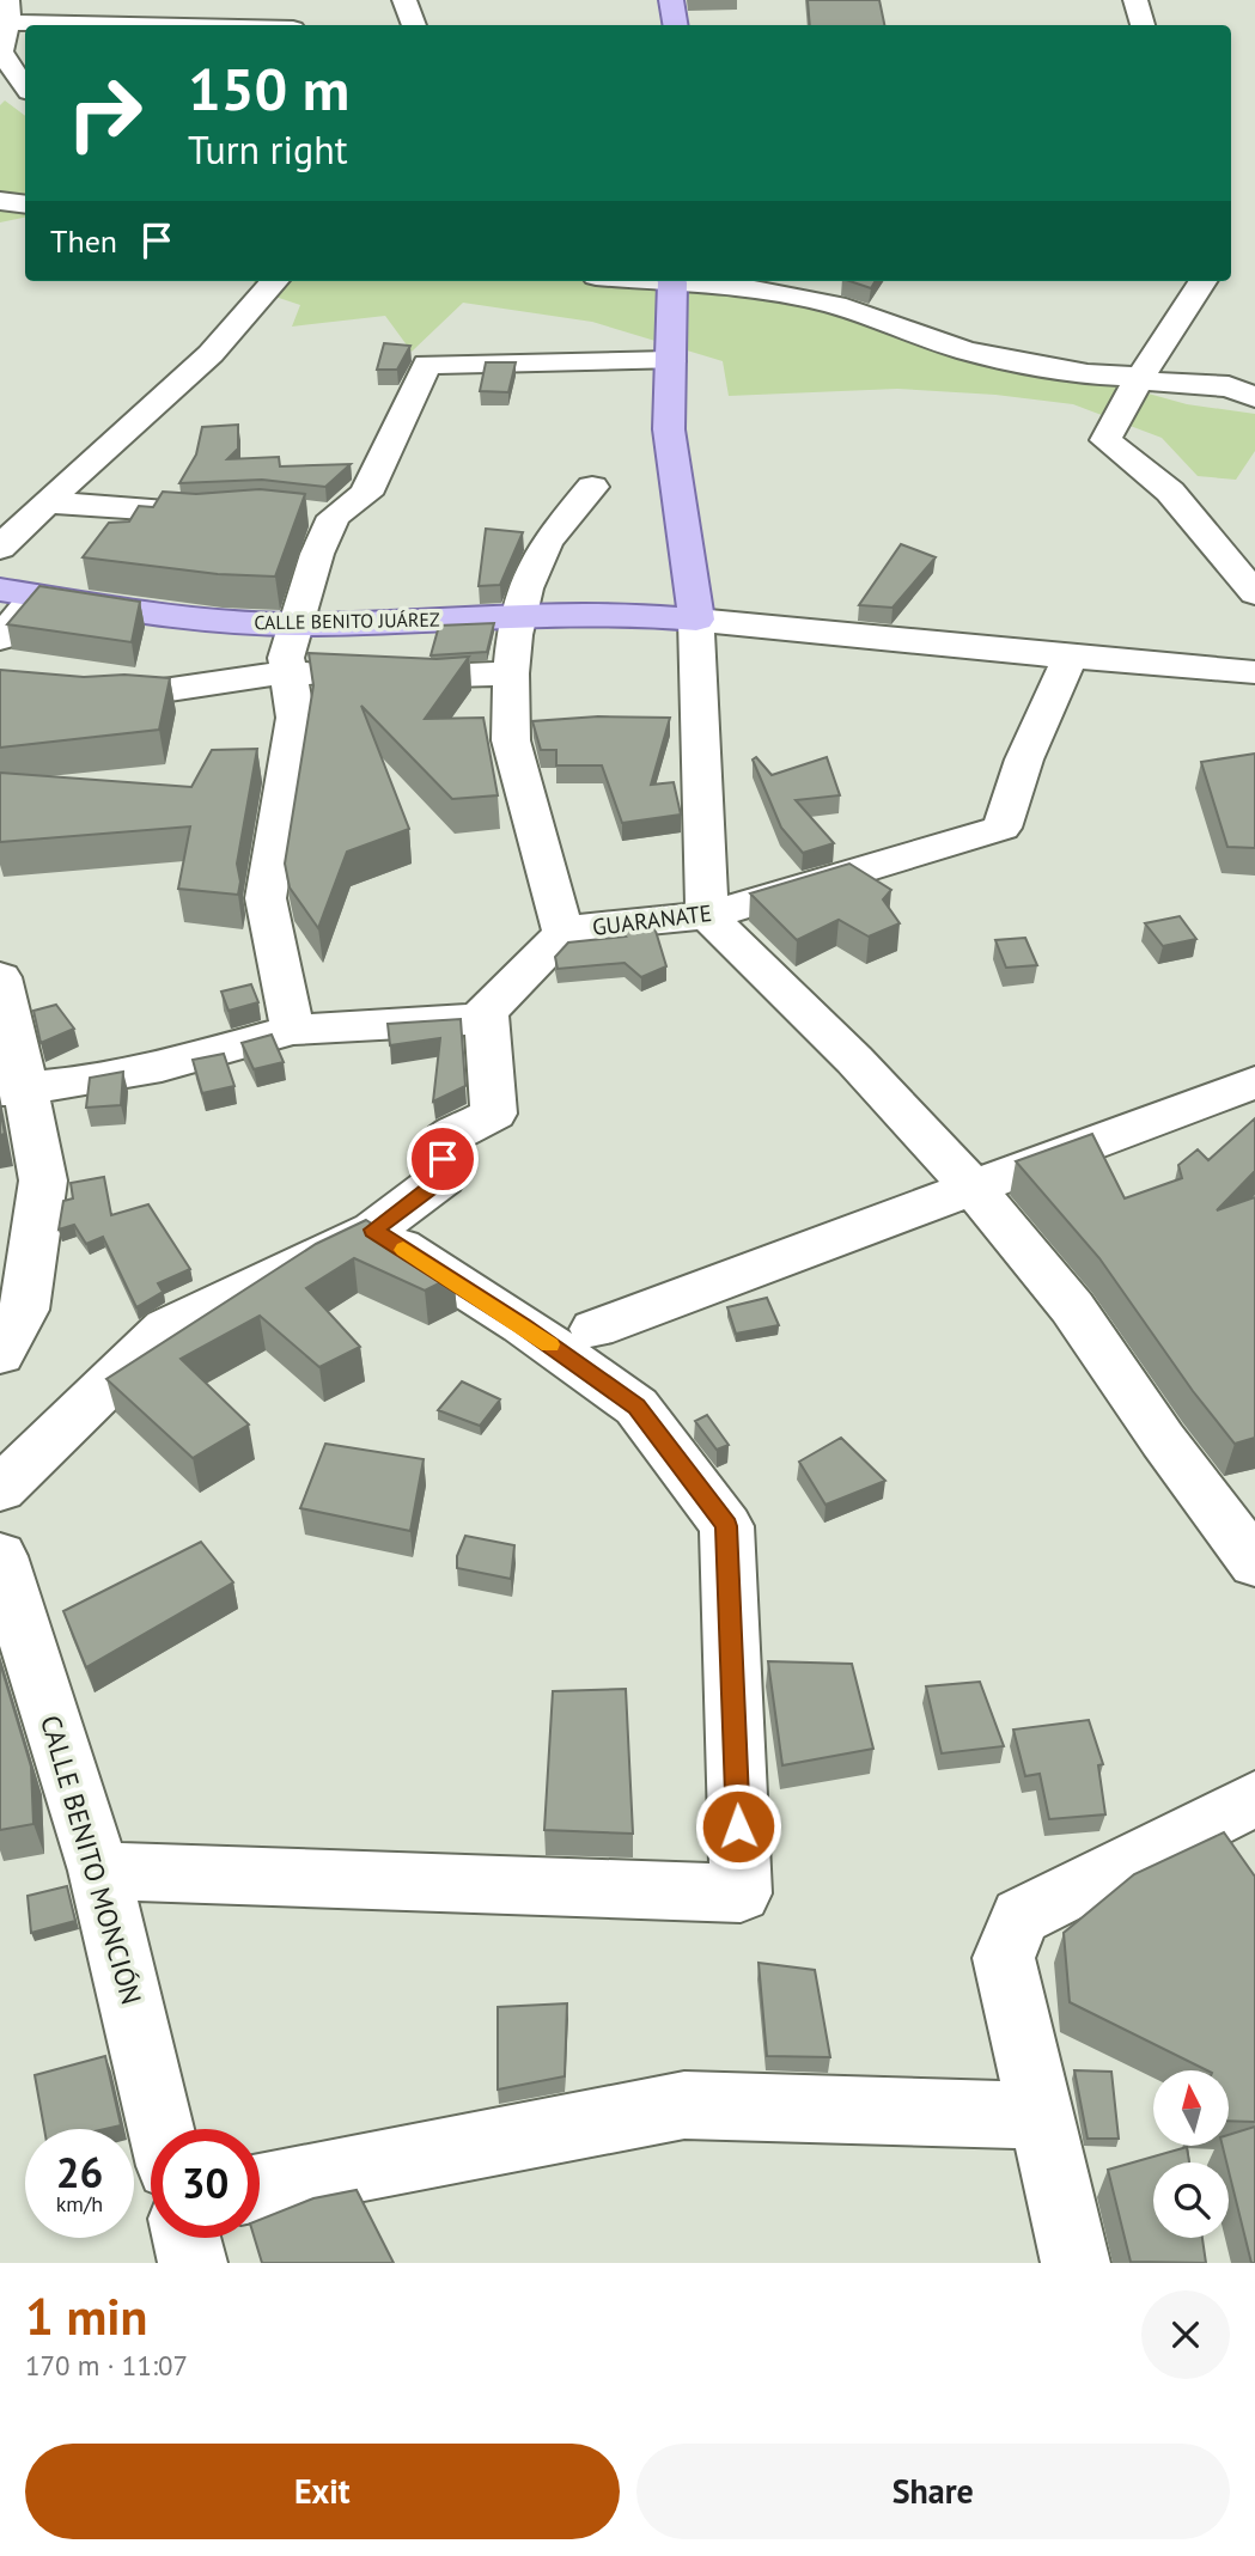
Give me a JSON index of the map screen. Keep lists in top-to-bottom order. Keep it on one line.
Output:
{"streets":{"main road":["CALLE BENITO JUÁREZ"],"street":["GUARANATE","CALLE BENITO MONCIÓN"]},"north":"top","page":{"turn":["150 m","Turn right"],"then":"Then","speed":"26 km/h","limit":"30","heading":["1 min","170 m · 11:07"],"buttons":["Exit","Share"]}}
